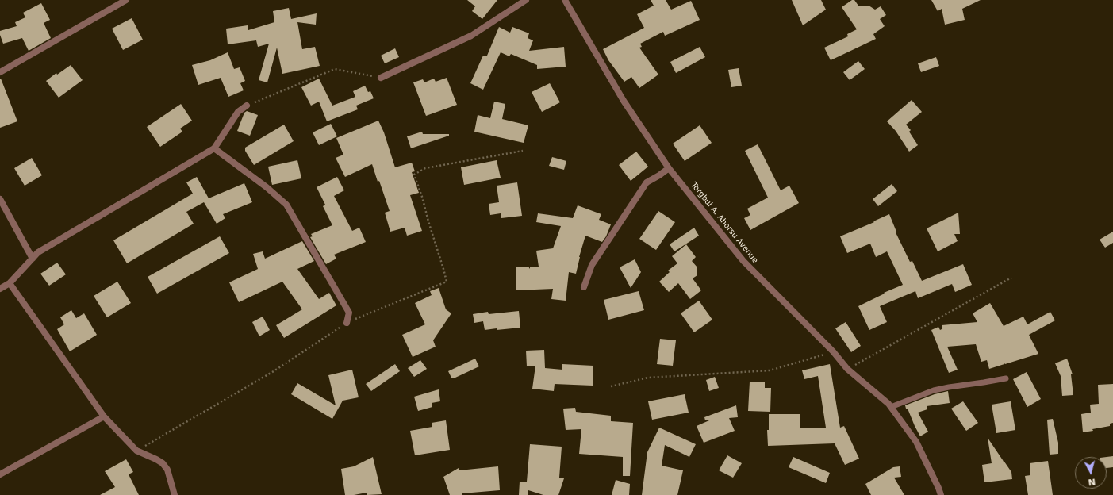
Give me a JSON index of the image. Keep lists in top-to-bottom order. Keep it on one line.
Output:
{"streets":{"street":["Torgbui A. Ahorsu Avenue"]},"north":"bottom"}
